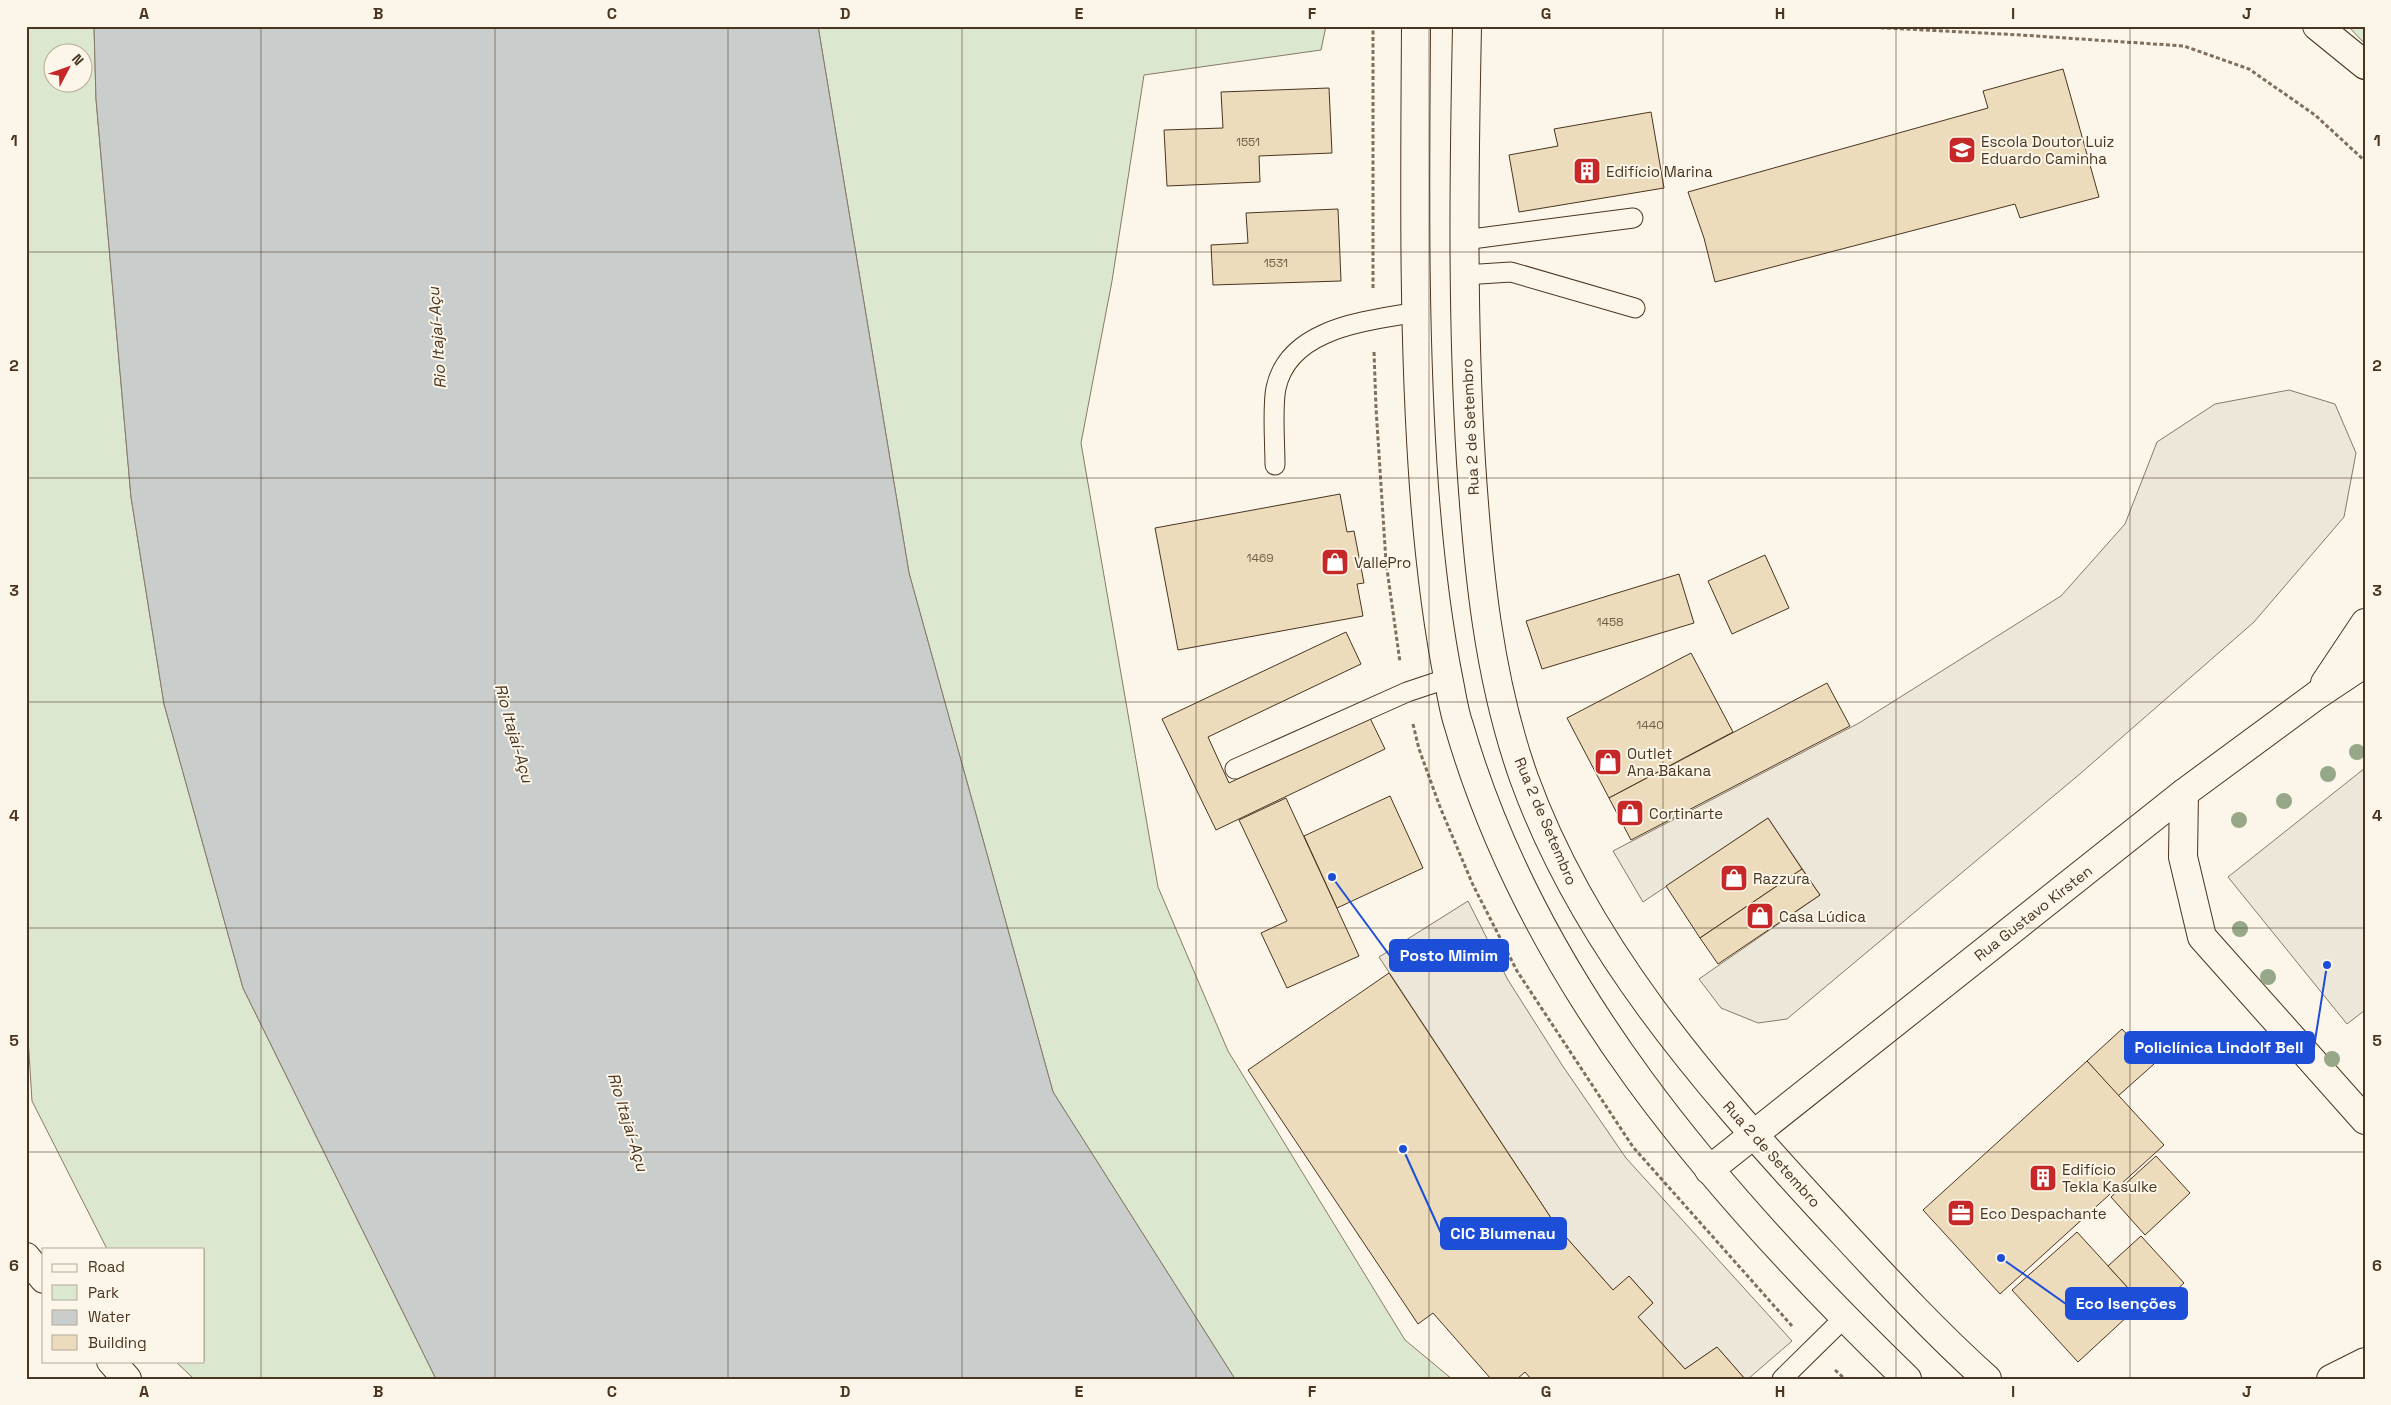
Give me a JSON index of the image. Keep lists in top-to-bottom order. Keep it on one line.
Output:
{"streets":{"main road":["Rua 2 de Setembro","Rua Gustavo Kirsten"]},"crossings":[["Rua 2 de Setembro","Rua Gustavo Kirsten"]],"water":["Rio Itajaí-Açu"],"places":{"school or university":["Escola Doutor Luiz Eduardo Caminha"],"building":["Edifício Marina","Edifício Tekla Kasulke"],"shop":["VallePro","Outlet Ana Bakana","Cortinarte","Razzura","Casa Lúdica"],"other":["Posto Mimim","Policlínica Lindolf Bell","CIC Blumenau","Eco Isenções"],"office":["Eco Despachante"]},"house_numbers":["1551","1531","1469","1458","1440"],"legend":["Road","Park","Water","Building"],"north":"top right","grid":{"columns":["A","B","C","D","E","F","G","H","I","J"],"rows":["1","2","3","4","5","6"]}}
